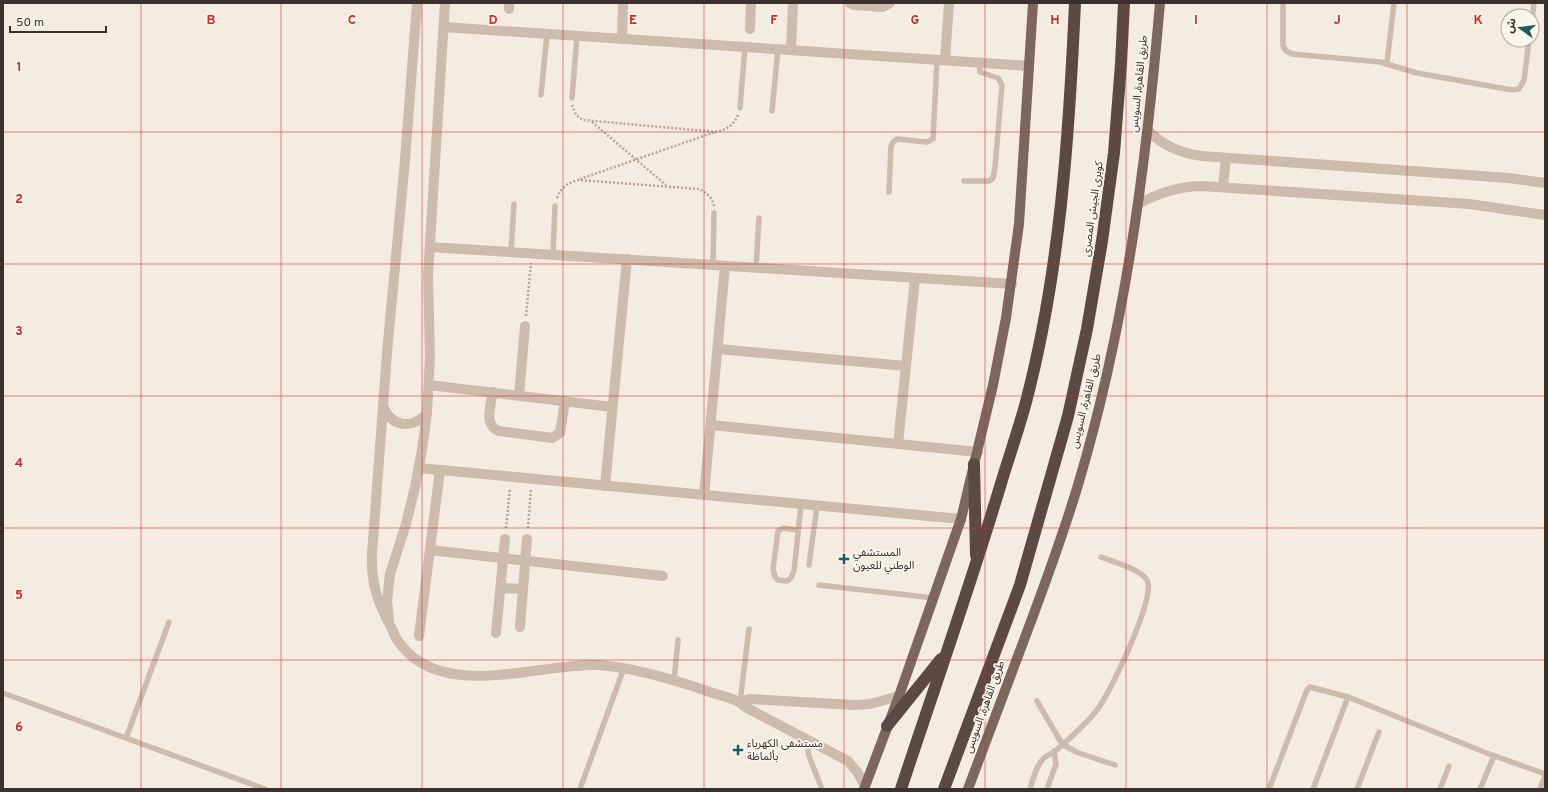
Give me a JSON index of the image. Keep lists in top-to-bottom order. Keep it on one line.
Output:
{"streets":{"highway":["طريق القاهرة, السويس","كوبرى الجيش المصرى"]},"crossings":[["طريق القاهرة, السويس","كوبرى الجيش المصرى"]],"places":{"health":["المستشفي الوطني للعيون","مستشفى الكهرباء بألماظة"]},"scale_bar":"50 m","north":"left","grid":{"columns":["B","C","D","E","F","G","H","I","J","K"],"rows":["1","2","3","4","5","6"]}}
